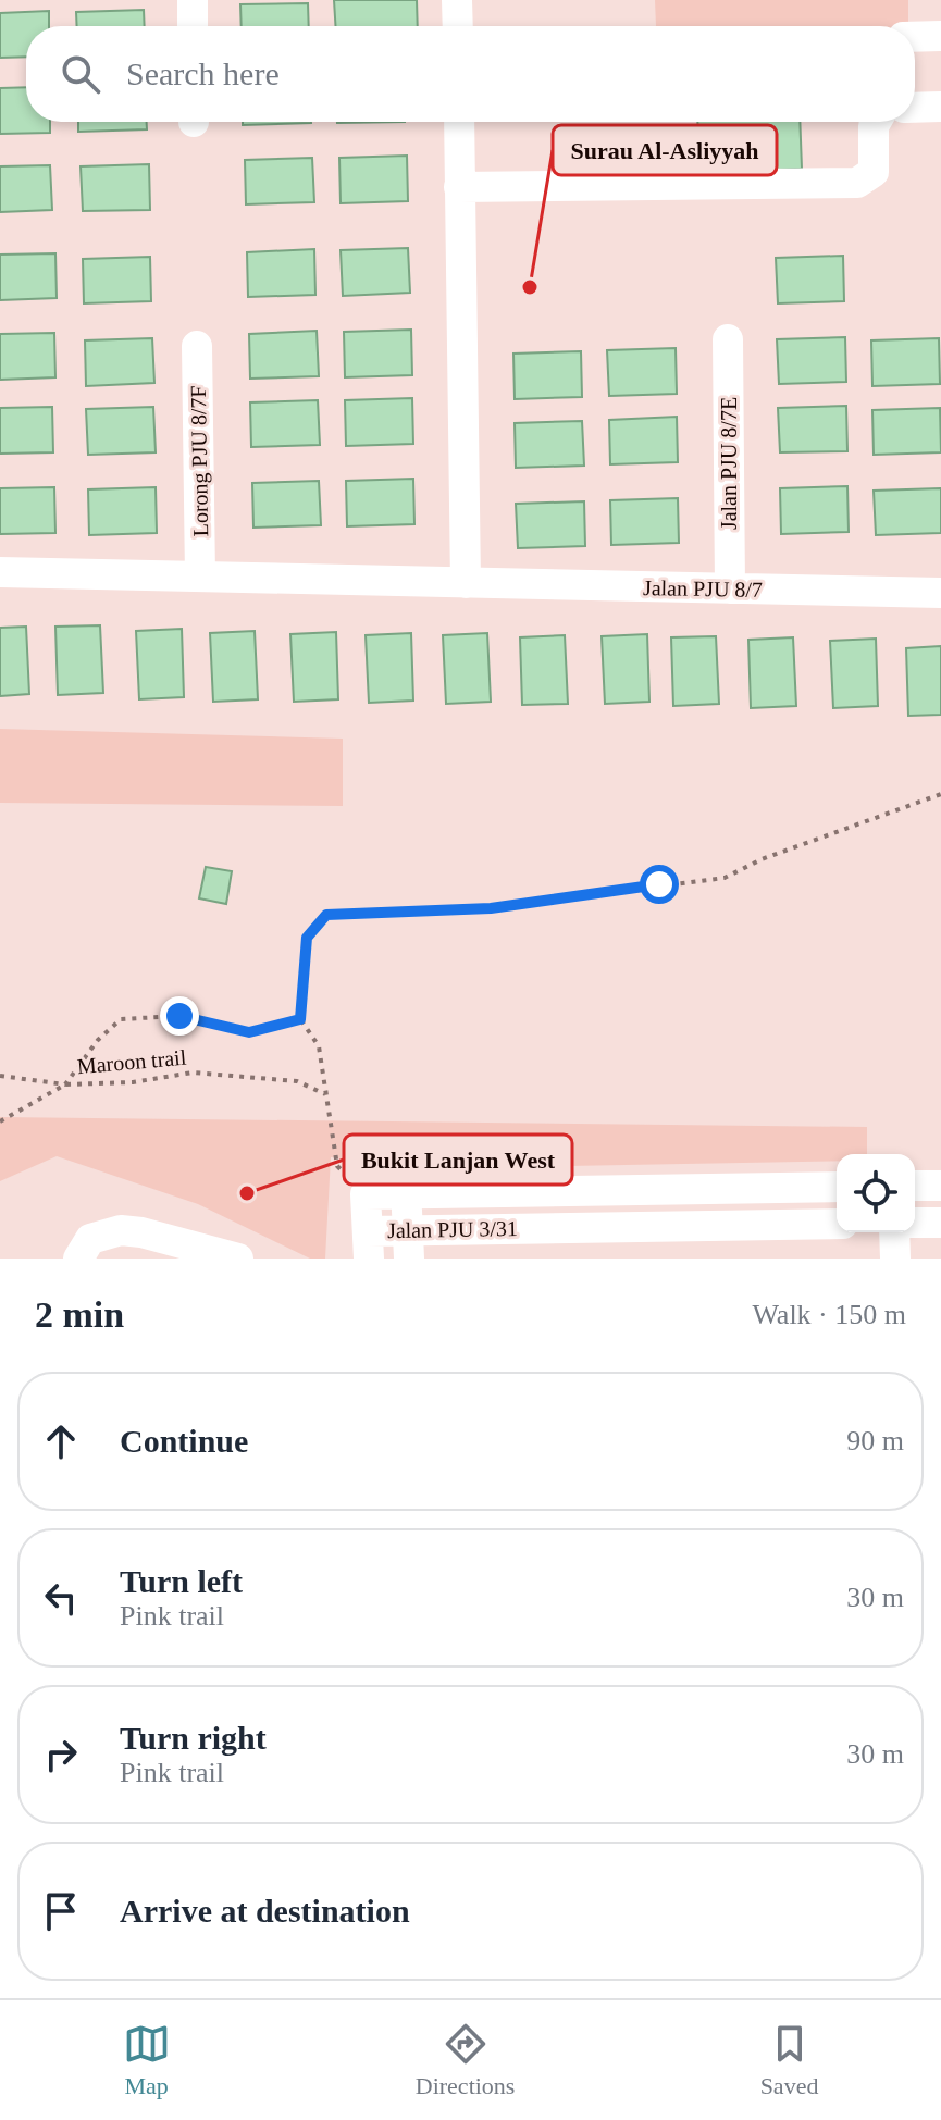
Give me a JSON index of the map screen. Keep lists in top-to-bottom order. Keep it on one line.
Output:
{"streets":{"street":["Lorong PJU 8/7F","Jalan PJU 8/7E","Jalan PJU 8/7","Jalan PJU 3/31"],"path":["Maroon trail"]},"crossings":[["Lorong PJU 8/7F","Jalan PJU 8/7"],["Jalan PJU 8/7E","Jalan PJU 8/7"]],"places":["Surau Al-Asliyyah","Bukit Lanjan West"],"page":{"search":"Search here","heading":["2 min","Walk · 150 m"],"list":[["Continue","90 m"],["Turn left","Pink trail","30 m"],["Turn right","Pink trail","30 m"],"Arrive at destination"],"nav":["Map","Directions","Saved"]}}
